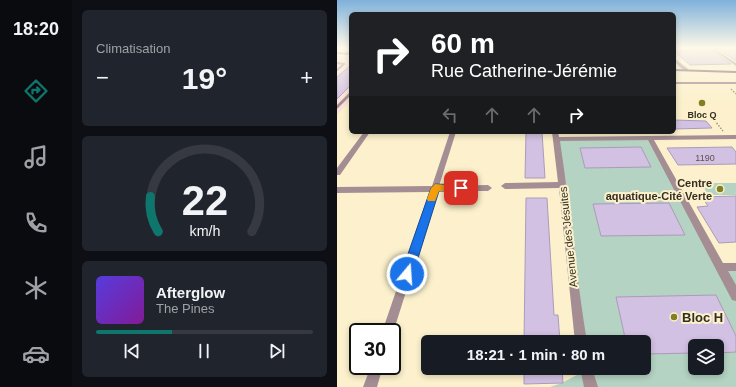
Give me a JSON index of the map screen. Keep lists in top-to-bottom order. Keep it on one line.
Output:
{"streets":{"street":["Avenue des Jésuites"]},"places":["Bloc Q","Centre aquatique-Cité Verte","Bloc H"],"house_numbers":["1190"],"page":{"tabs":"18:20","tile":"Climatisation","turn":["60 m","Rue Catherine-Jérémie"],"heat":["−","19°","+"],"song":["Afterglow","The Pines"],"limit":"30","trip":"18:21 · 1 min · 80 m","gauge":["22","km/h"]}}
